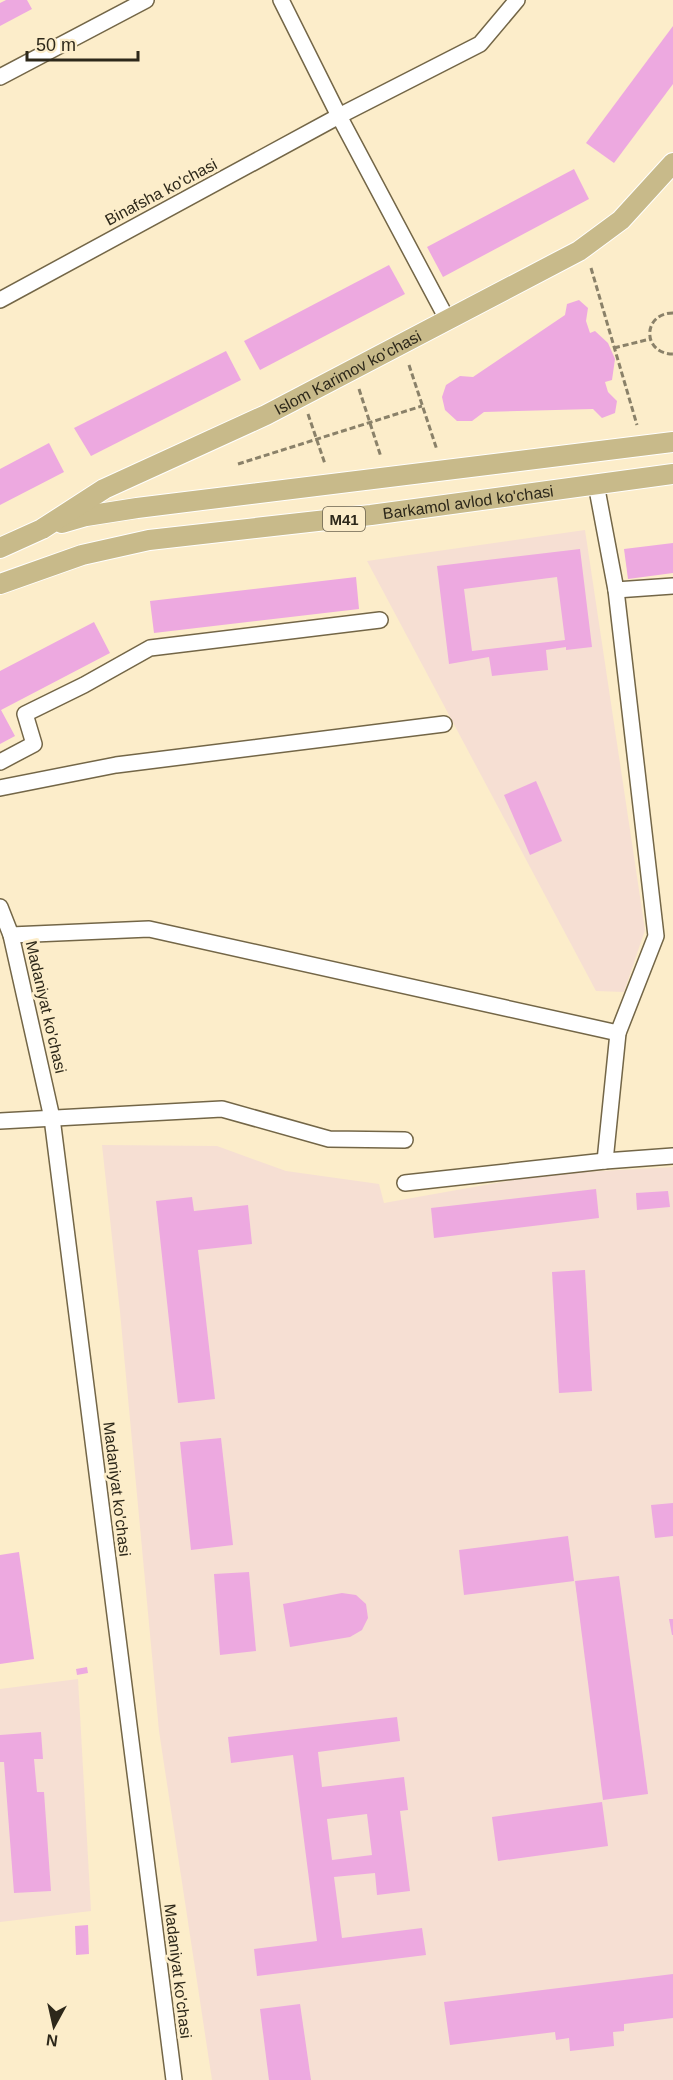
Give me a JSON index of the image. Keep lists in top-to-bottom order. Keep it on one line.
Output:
{"streets":{"main road":["Islom Karimov ko'chasi","Barkamol avlod ko'chasi","M41"],"street":["Binafsha ko'chasi","Madaniyat ko'chasi"]},"crossings":[["Islom Karimov ko'chasi","M41"]],"scale_bar":"50 m","north":"bottom"}
